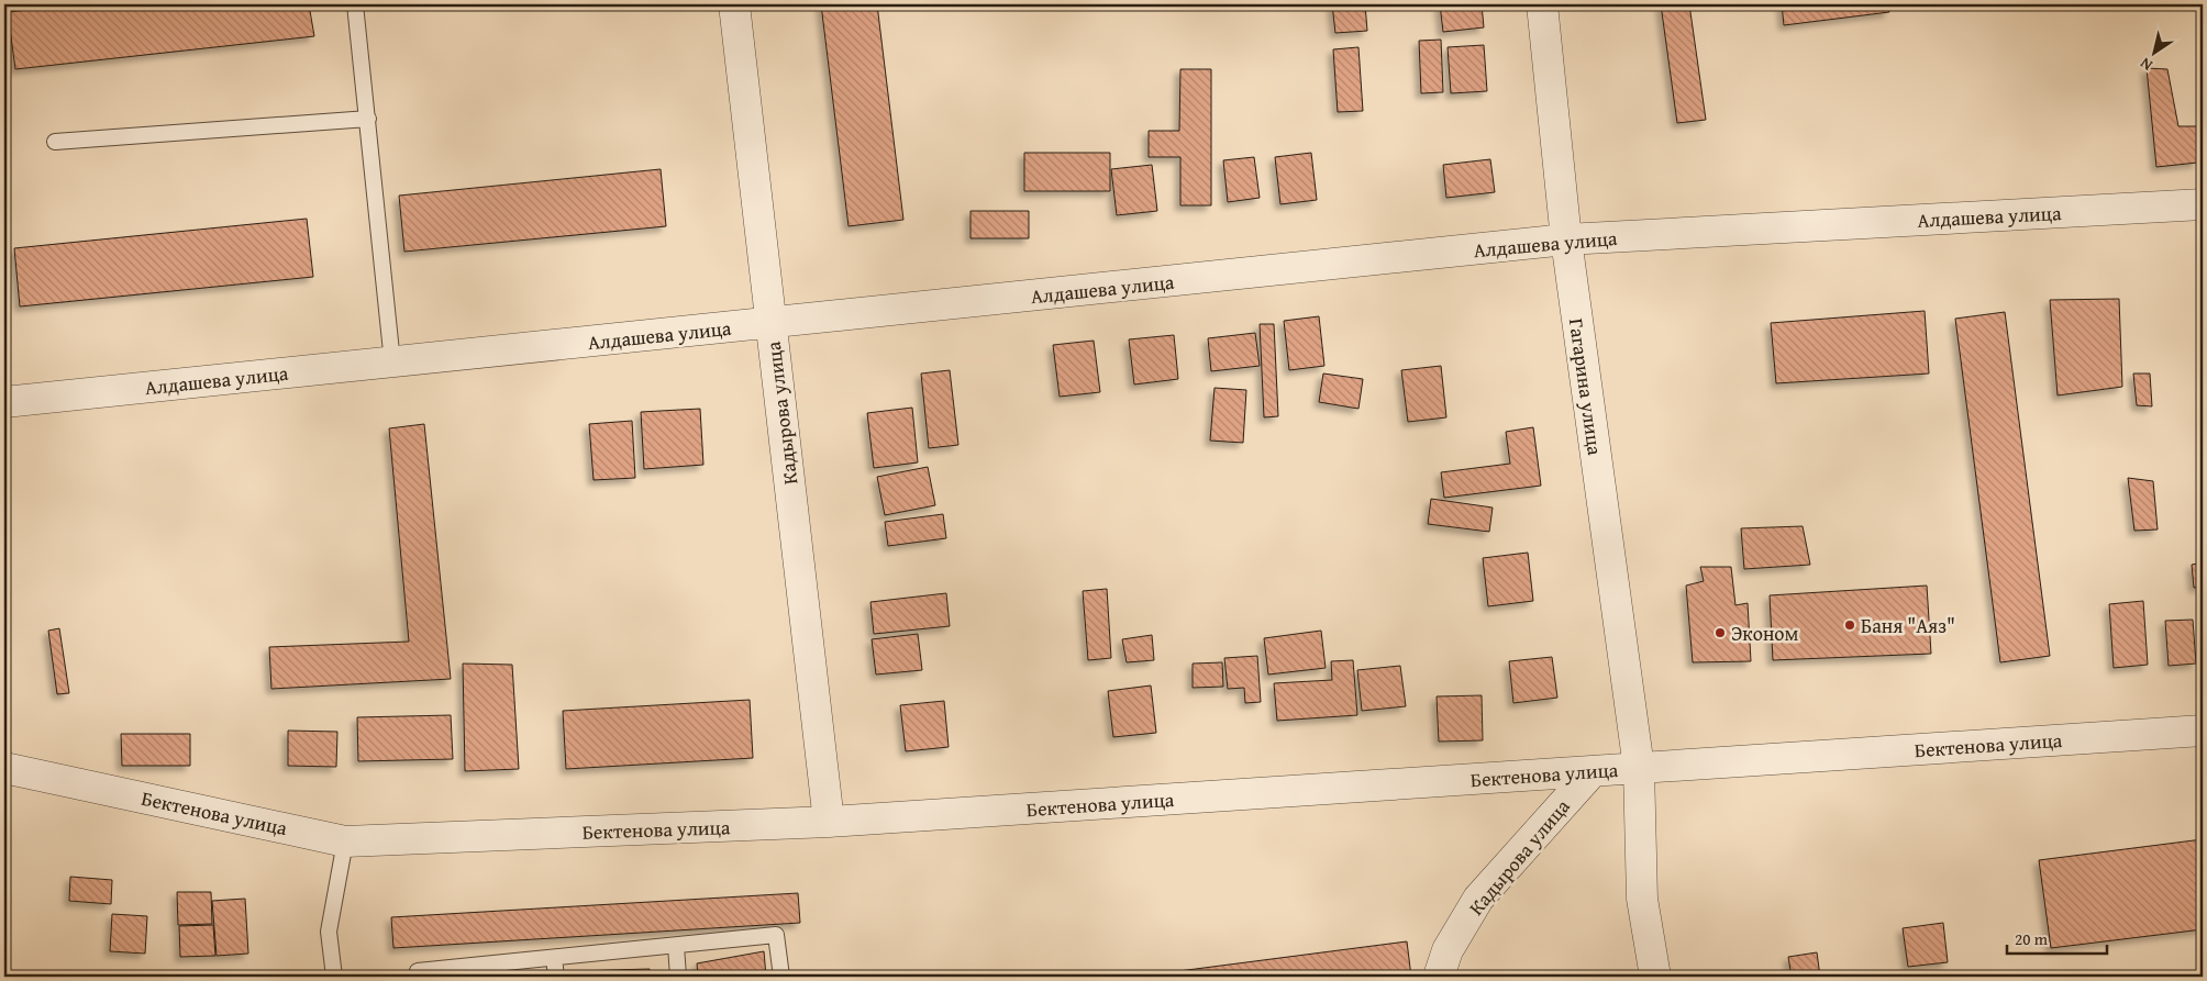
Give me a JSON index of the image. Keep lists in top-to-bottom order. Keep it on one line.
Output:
{"streets":{"street":["Алдашева улица","Гагарина улица","Кадырова улица","Бектенова улица"]},"crossings":[["Алдашева улица","Гагарина улица"],["Алдашева улица","Кадырова улица"],["Гагарина улица","Бектенова улица"],["Кадырова улица","Бектенова улица"]],"places":["Баня \"Аяз\"","Эконом"],"scale_bar":"20 m","north":"bottom left"}
